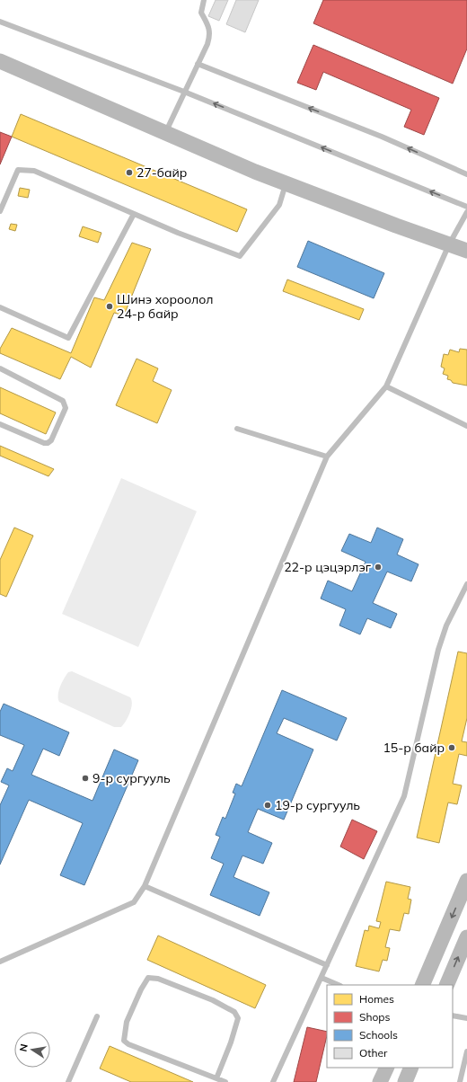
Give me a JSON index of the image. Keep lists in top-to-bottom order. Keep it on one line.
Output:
{"places":["27-байр","Шинэ хороолол 24-р байр","22-р цэцэрлэг","15-р байр","9-р сургууль","19-р сургууль"],"legend":["Homes","Shops","Schools","Other"],"north":"left"}
